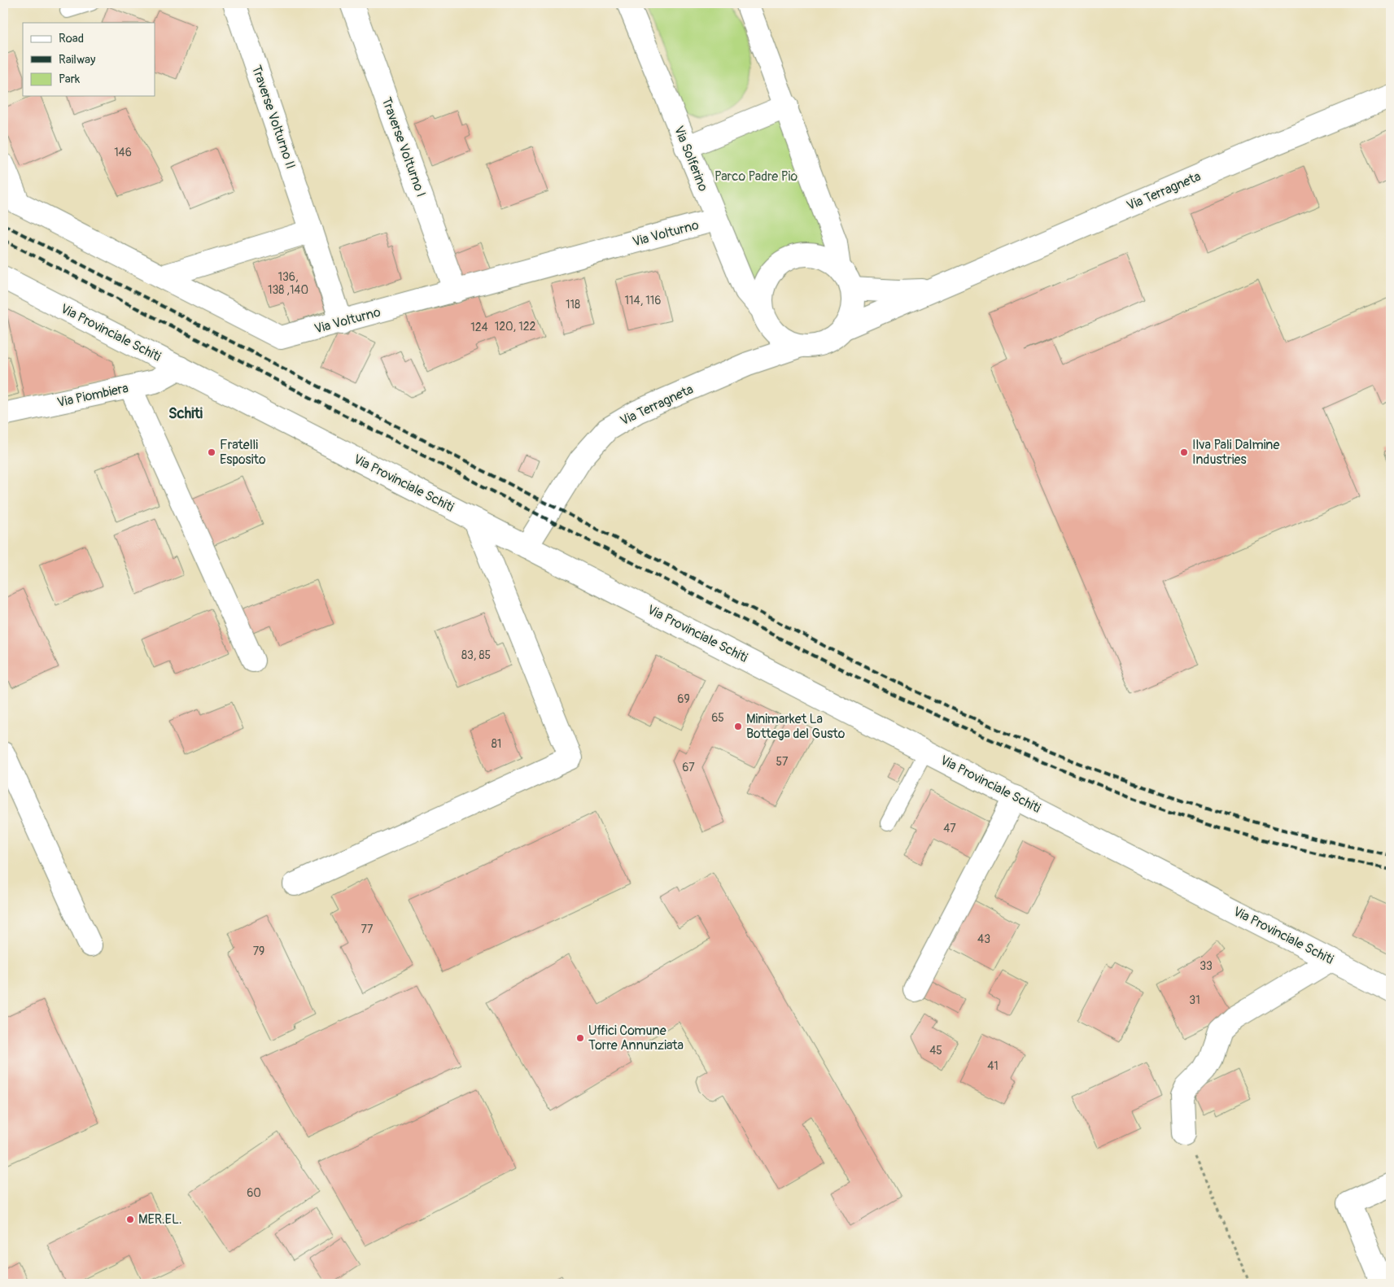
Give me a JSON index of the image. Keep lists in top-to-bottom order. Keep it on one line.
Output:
{"streets":{"street":["Traverse Volturno II","Traverse Volturno I","Via Solferino","Via Terragneta","Via Volturno","Via Provinciale Schiti","Via Piombiera"]},"crossings":[["Traverse Volturno II","Via Volturno"],["Traverse Volturno I","Via Volturno"],["Via Solferino","Via Terragneta"],["Via Solferino","Via Volturno"],["Via Terragneta","Via Provinciale Schiti"],["Via Provinciale Schiti","Via Piombiera"]],"districts":["Schiti"],"parks":["Parco Padre Pio"],"places":["Fratelli Esposito","Ilva Pali Dalmine Industries","Minimarket La Bottega del Gusto","Uffici Comune Torre Annunziata","MER.EL."],"house_numbers":["146","136, 138 ,140","114, 116","118","120, 122","124","83, 85","69","65","81","57","67","47","77","43","79","33","31","45","41","60"],"legend":["Road","Railway","Park"]}
